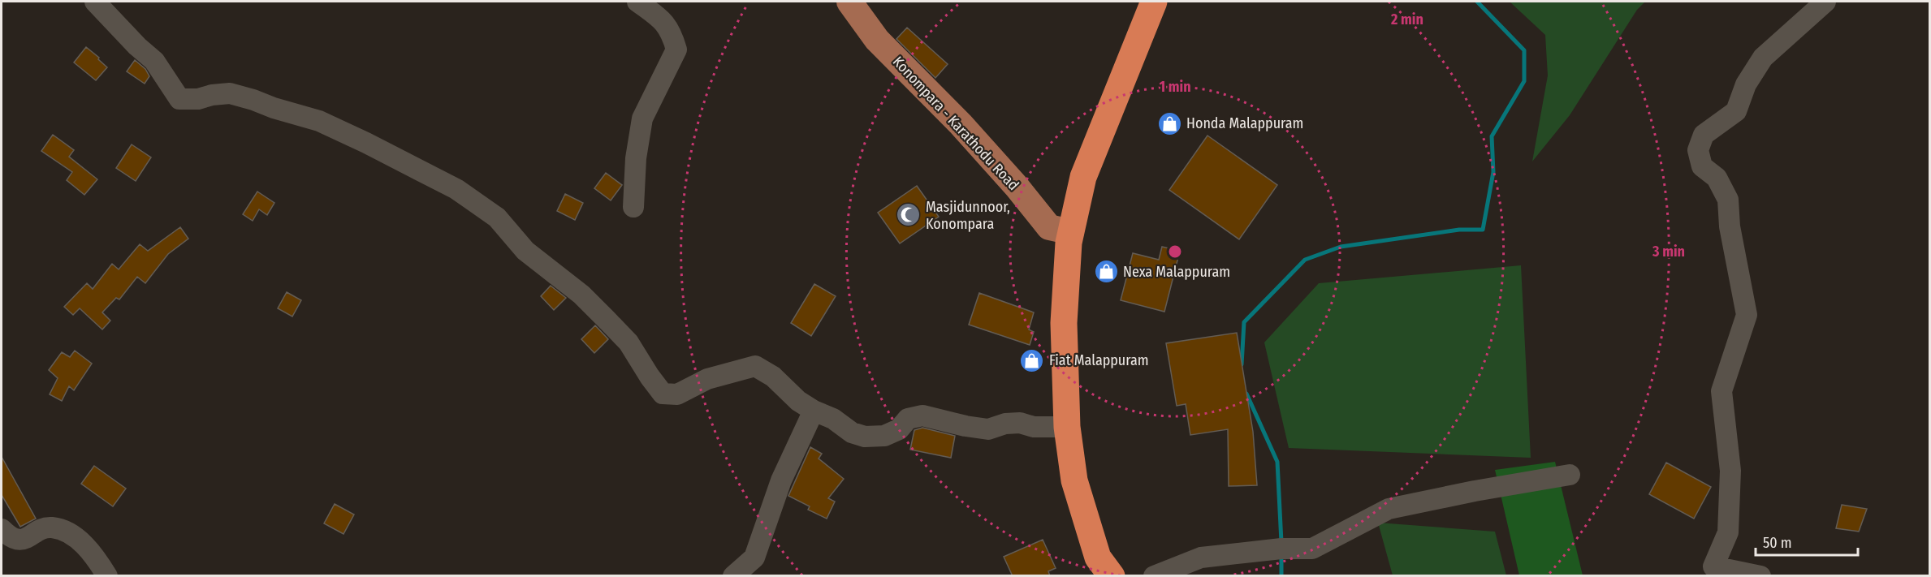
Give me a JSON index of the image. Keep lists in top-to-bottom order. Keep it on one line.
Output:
{"streets":{"main road":["Konompara - Karathodu Road"]},"places":{"shop":["Honda Malappuram","Nexa Malappuram","Fiat Malappuram"],"mosque":["Masjidunnoor, Konompara"]},"scale_bar":"50 m","rings":["2 min","1 min","3 min"]}
